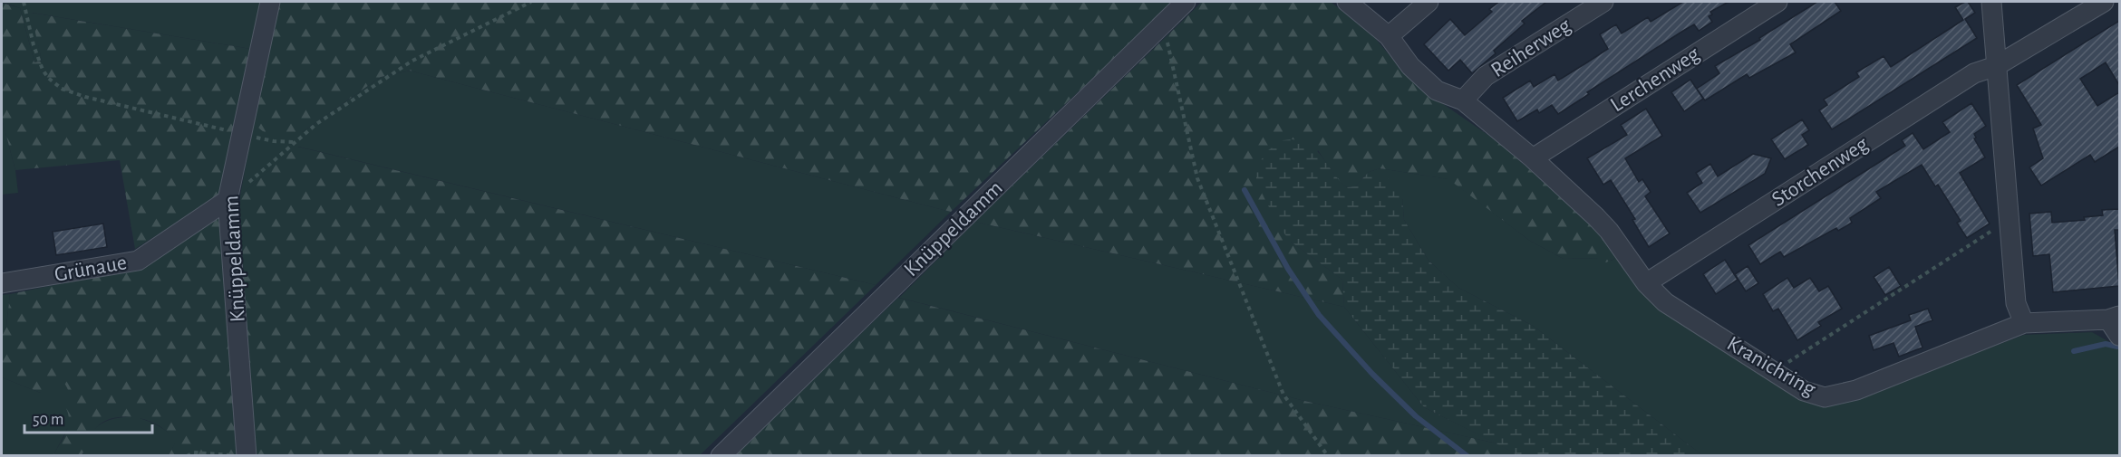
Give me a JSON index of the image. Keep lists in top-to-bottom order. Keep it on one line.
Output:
{"streets":{"street":["Reiherweg","Lerchenweg","Storchenweg","Knüppeldamm","Grünaue","Kranichring"]},"crossings":[["Reiherweg","Kranichring"],["Lerchenweg","Kranichring"],["Storchenweg","Kranichring"],["Knüppeldamm","Grünaue"]],"scale_bar":"50 m"}
